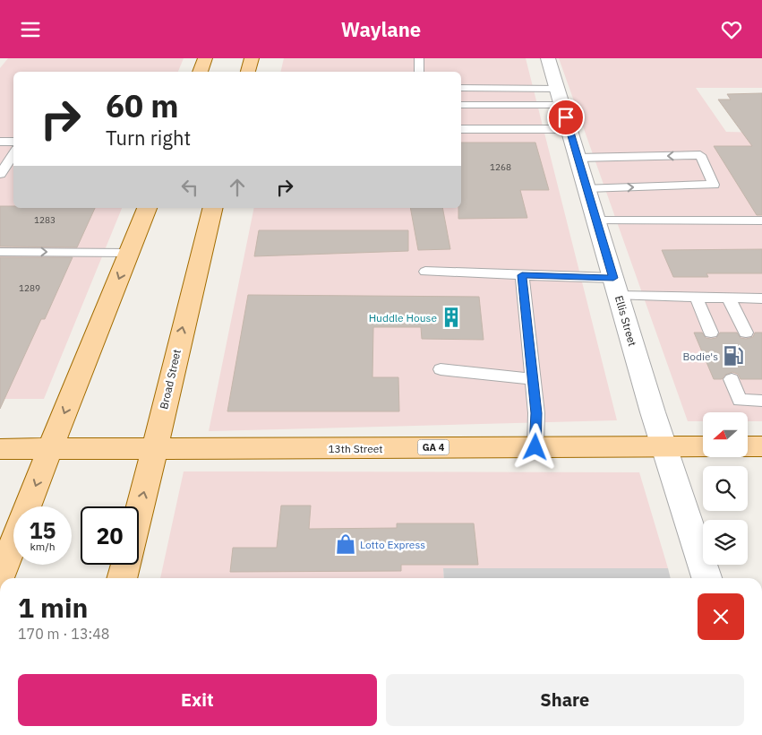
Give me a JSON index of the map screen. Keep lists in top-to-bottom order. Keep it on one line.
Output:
{"streets":{"main road":["Broad Street","GA 4","13th Street"],"street":["Ellis Street"]},"crossings":[["Ellis Street","13th Street"],["Broad Street","13th Street"]],"places":{"building":["Huddle House"],"fuel station":["Bodie's"],"shop":["Lotto Express"]},"house_numbers":["1268","1283","1289"],"north":"left","page":{"header":"Waylane","turn":["60 m","Turn right"],"speed":"15 km/h","limit":"20","heading":["1 min","170 m · 13:48"],"buttons":["Exit","Share"]}}
